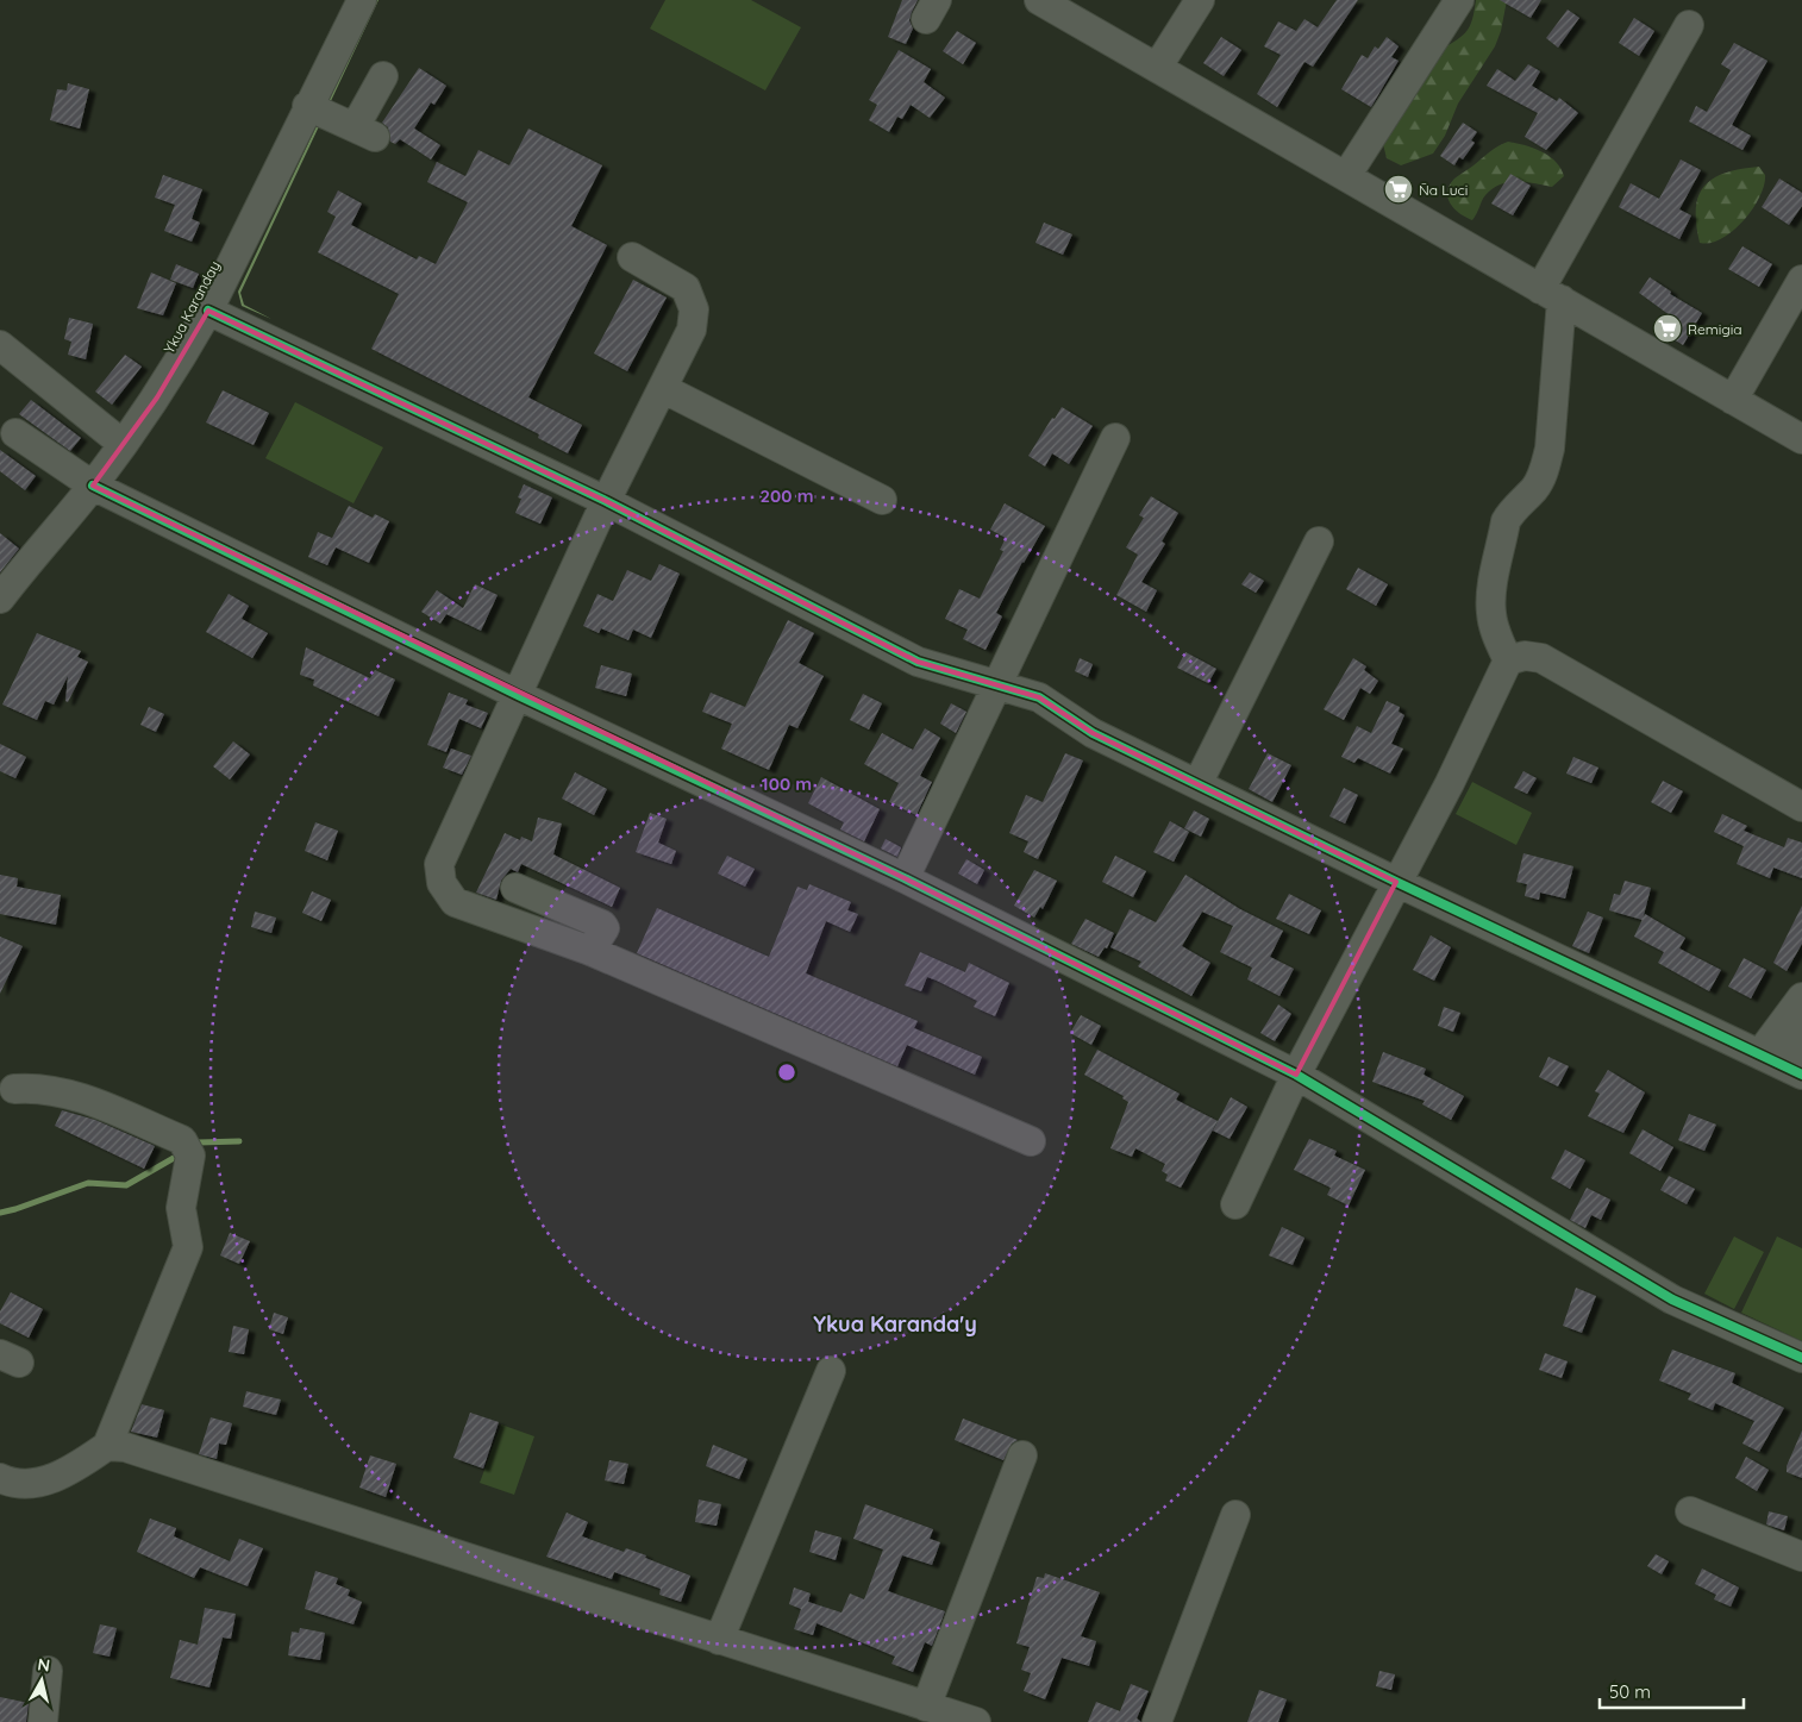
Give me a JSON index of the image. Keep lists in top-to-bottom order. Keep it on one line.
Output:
{"streets":{"street":["Ykua Karanday"]},"districts":["Ykua Karanda'y"],"places":{"supermarket":["Ña Luci","Remigia"]},"scale_bar":"50 m","north":"top","rings":["200 m","100 m"]}
